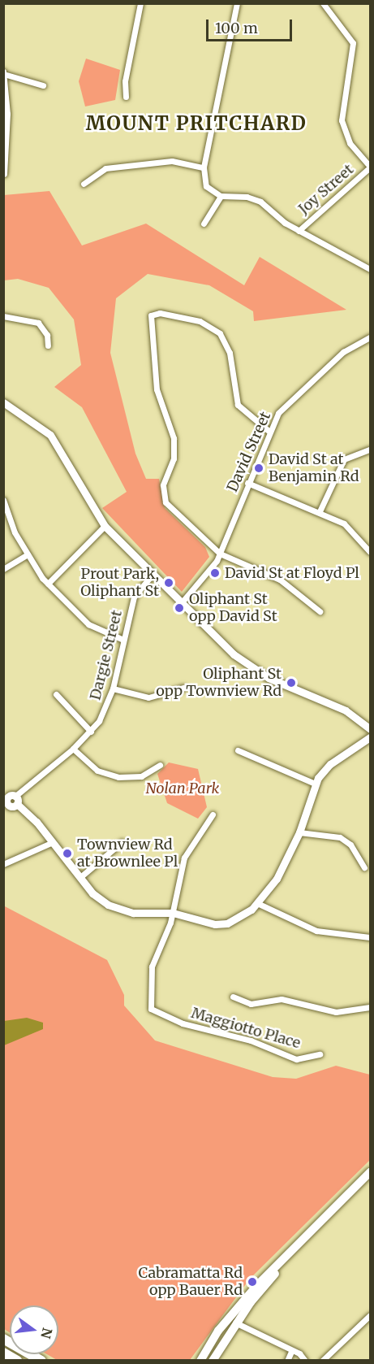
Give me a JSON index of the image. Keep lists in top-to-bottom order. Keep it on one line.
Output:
{"streets":{"street":["Joy Street","David Street","Dargie Street","Maggiotto Place"]},"districts":["MOUNT PRITCHARD"],"parks":["Nolan Park"],"places":["David St at Benjamin Rd","David St at Floyd Pl","Prout Park, Oliphant St","Oliphant St opp David St","Oliphant St opp Townview Rd","Townview Rd at Brownlee Pl","Cabramatta Rd opp Bauer Rd"],"scale_bar":"100 m","north":"right"}
